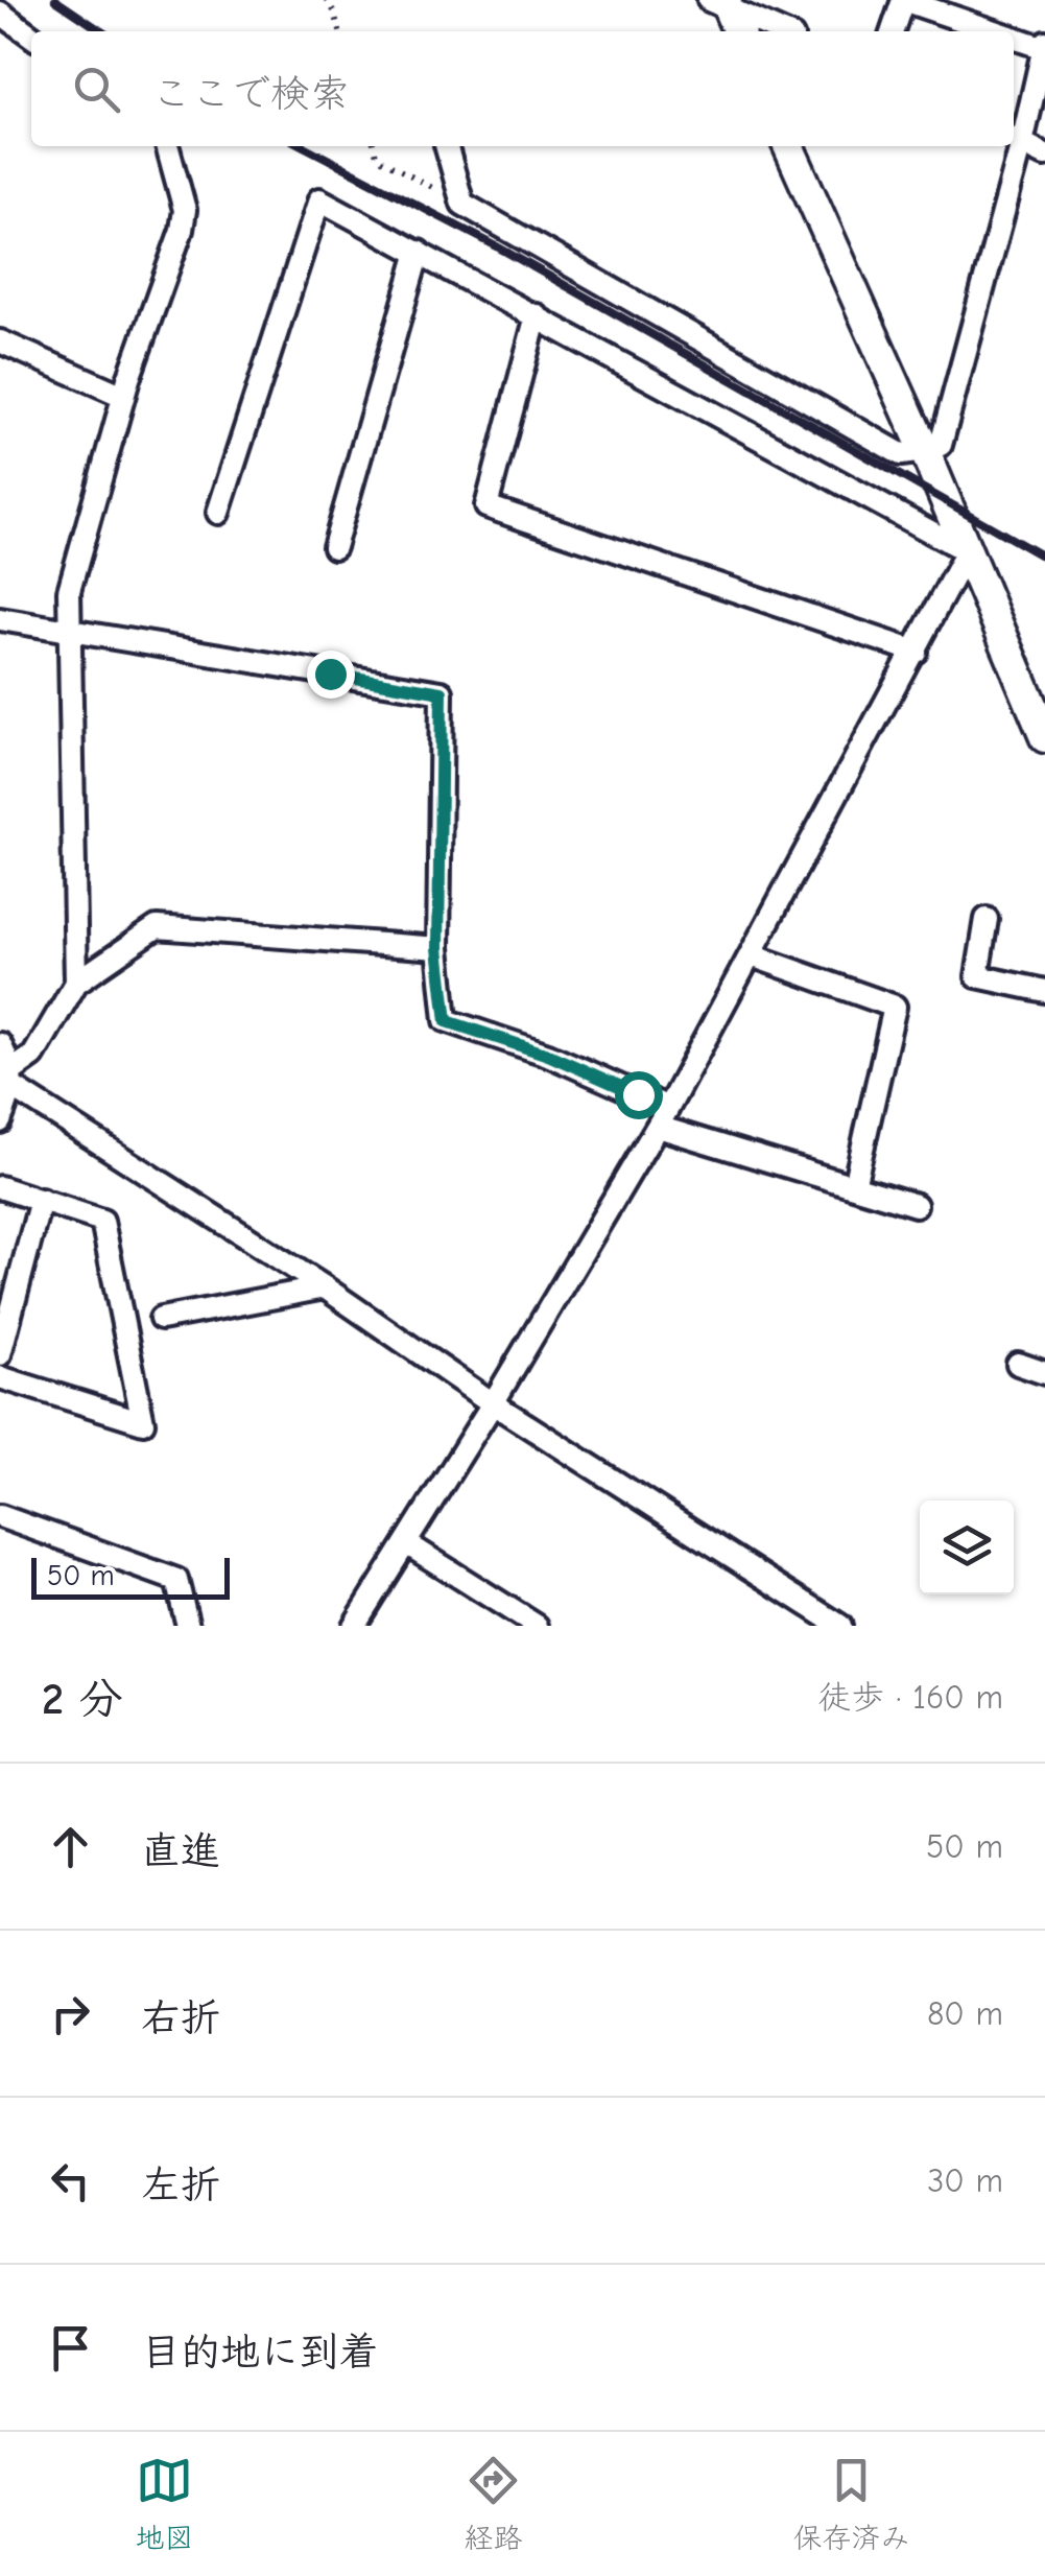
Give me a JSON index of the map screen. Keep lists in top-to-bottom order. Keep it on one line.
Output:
{"scale_bar":"50 m","page":{"search":"ここで検索","scale":"50 m","heading":["2 分","徒歩 · 160 m"],"list":[["直進","50 m"],["右折","80 m"],["左折","30 m"],"目的地に到着"],"nav":["地図","経路","保存済み"]}}
